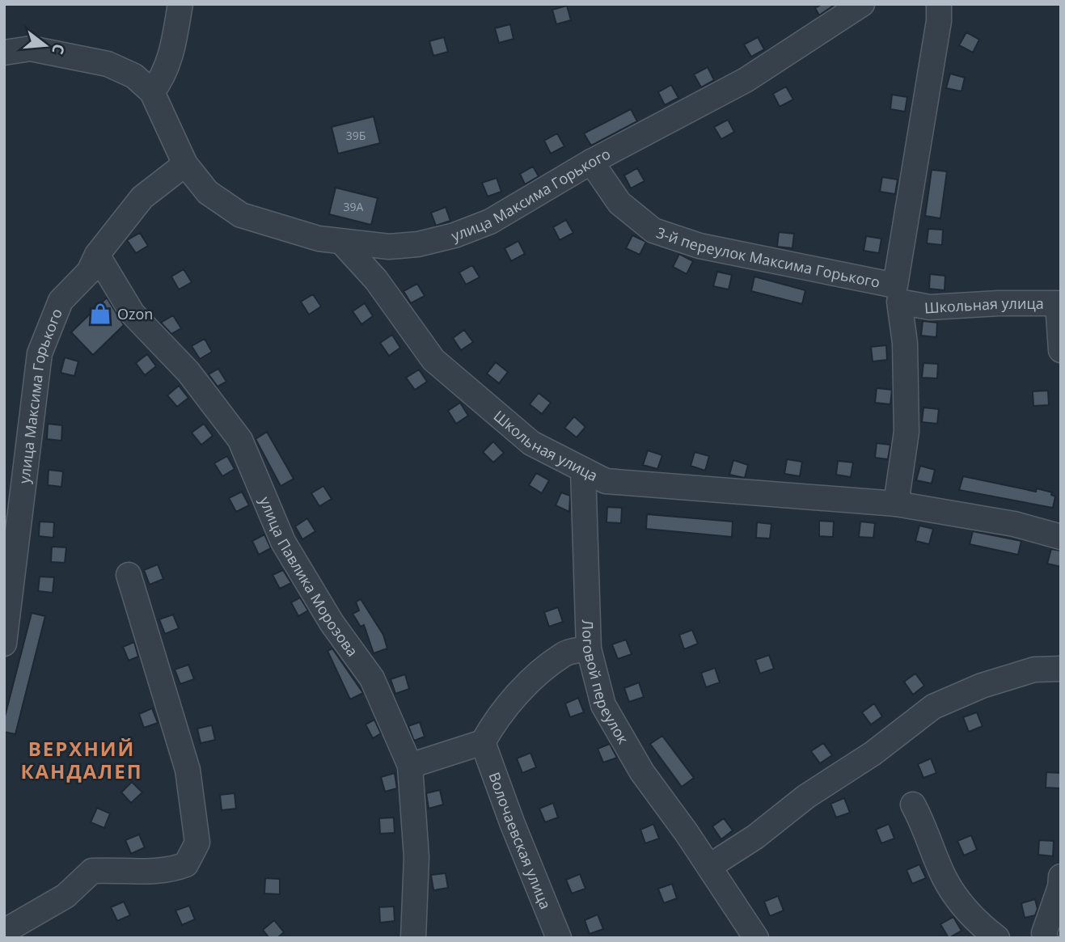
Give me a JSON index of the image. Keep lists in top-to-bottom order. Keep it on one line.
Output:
{"streets":{"street":["улица Максима Горького","3-й переулок Максима Горького","Школьная улица","улица Павлика Морозова","Логовой переулок","Волочаевская улица"]},"crossings":[["улица Максима Горького","3-й переулок Максима Горького"],["улица Максима Горького","Школьная улица"],["улица Максима Горького","улица Павлика Морозова"],["3-й переулок Максима Горького","Школьная улица"],["Школьная улица","Логовой переулок"]],"districts":["ВЕРХНИЙ КАНДАЛЕП"],"places":{"shop":["Ozon"]},"house_numbers":["39Б","39А"],"north":"right"}
